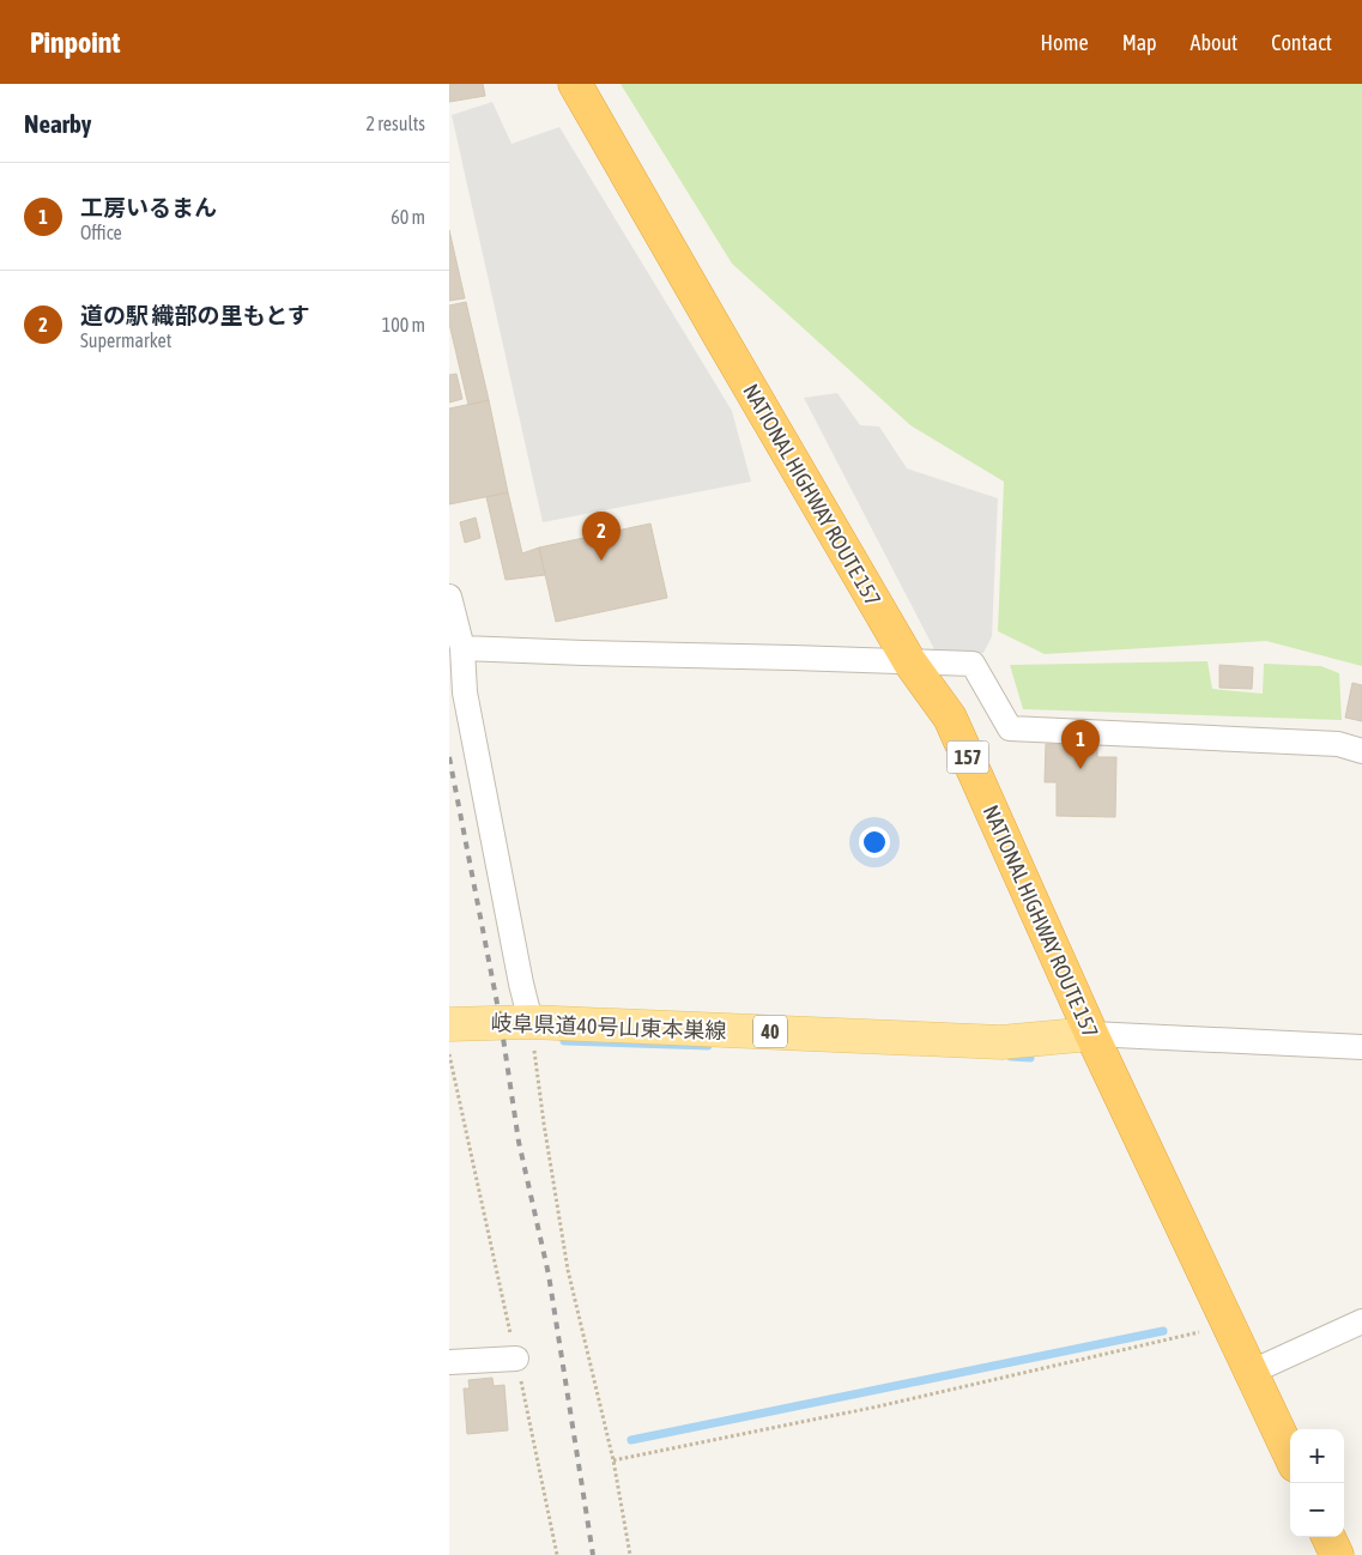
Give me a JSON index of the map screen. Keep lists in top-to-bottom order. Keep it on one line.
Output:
{"streets":{"highway":["NATIONAL HIGHWAY ROUTE 157","157"],"main road":["岐阜県道40号山東本巣線","40"]},"crossings":[["NATIONAL HIGHWAY ROUTE 157","岐阜県道40号山東本巣線"]],"page":{"header":"Pinpoint","nav":["Home","Map","About","Contact"],"heading":["Nearby","2 results"],"list":[{"mark":"1","name":"工房いるまん","note":"Office","value":"60 m"},{"mark":"2","name":"道の駅 織部の里もとす","note":"Supermarket","value":"100 m"}],"pins":["2","1"],"map_buttons":["+","−"]}}
